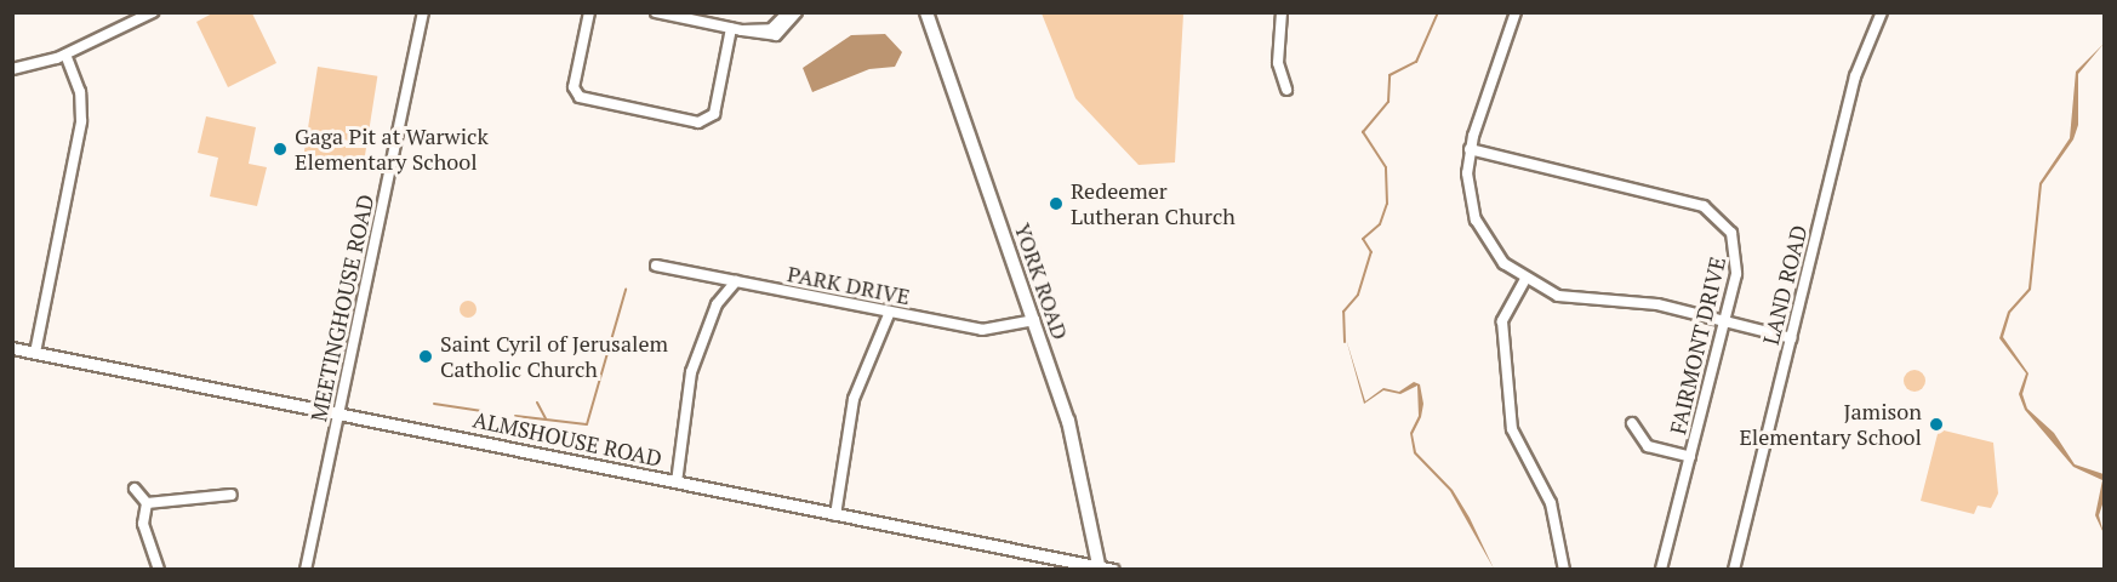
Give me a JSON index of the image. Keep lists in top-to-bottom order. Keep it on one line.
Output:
{"streets":{"highway":["YORK ROAD"],"main road":["ALMSHOUSE ROAD"],"street":["PARK DRIVE","LAND ROAD","MEETINGHOUSE ROAD","FAIRMONT DRIVE"]},"crossings":[["YORK ROAD","PARK DRIVE"],["YORK ROAD","ALMSHOUSE ROAD"],["MEETINGHOUSE ROAD","ALMSHOUSE ROAD"]],"places":["Gaga Pit at Warwick Elementary School","Redeemer Lutheran Church","Saint Cyril of Jerusalem Catholic Church","Jamison Elementary School"]}
